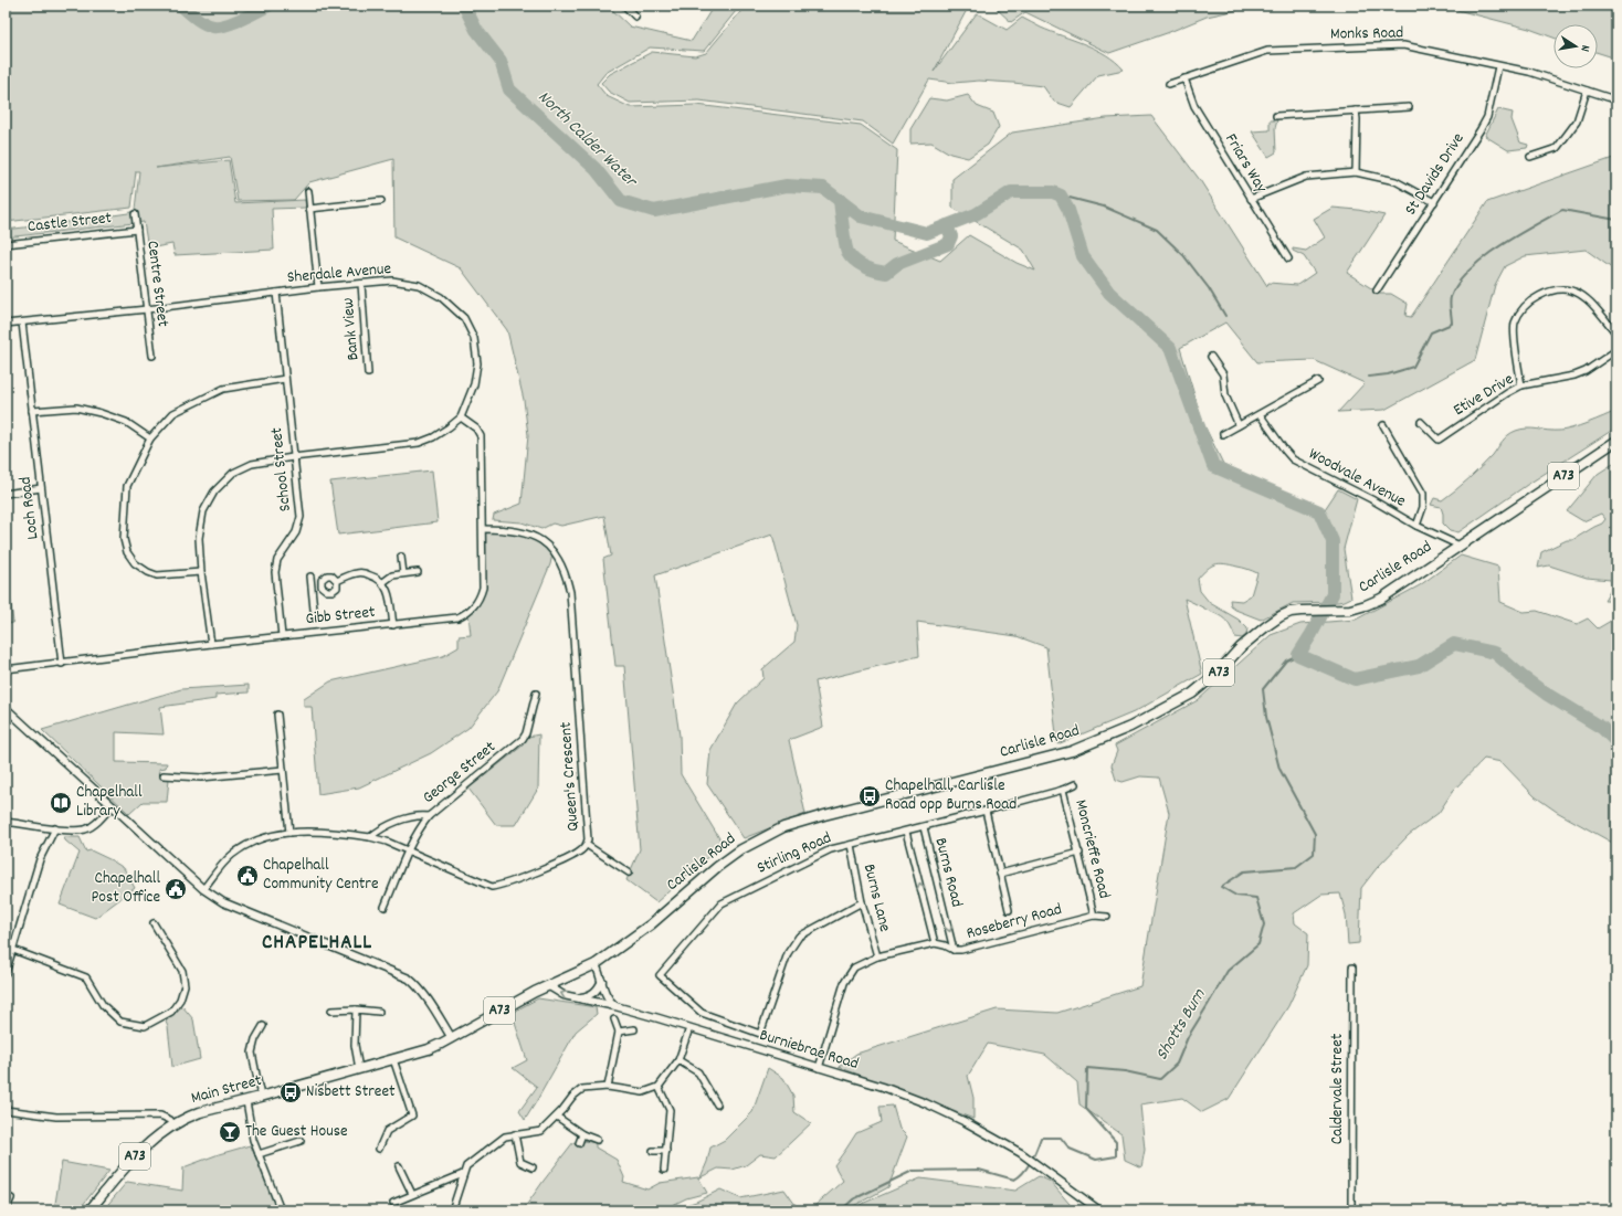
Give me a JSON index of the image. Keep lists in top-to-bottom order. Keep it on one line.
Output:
{"streets":{"main road":["A73","Carlisle Road","Main Street"],"street":["Monks Road","Friars Way","St Davids Drive","Castle Street","Sherdale Avenue","Centre Street","Bank View","Etive Drive","School Street","Woodvale Avenue","Loch Road","Gibb Street","George Street","Queen's Crescent","Moncrieffe Road","Stirling Road","Burns Road","Burns Lane","Roseberry Road","Burniebrae Road","Caldervale Street"]},"crossings":[["Monks Road","Friars Way"],["Monks Road","St Davids Drive"],["Castle Street","Centre Street"],["Sherdale Avenue","Centre Street"],["Sherdale Avenue","Bank View"],["Sherdale Avenue","School Street"],["Sherdale Avenue","Loch Road"],["Sherdale Avenue","Gibb Street"],["School Street","Gibb Street"],["A73","Main Street"],["Woodvale Avenue","Carlisle Road"],["Loch Road","Gibb Street"],["Carlisle Road","Burniebrae Road"],["Carlisle Road","Main Street"],["Gibb Street","Queen's Crescent"],["George Street","Queen's Crescent"],["Moncrieffe Road","Stirling Road"],["Moncrieffe Road","Roseberry Road"],["Stirling Road","Burns Road"],["Stirling Road","Burns Lane"],["Burns Road","Roseberry Road"]],"districts":["CHAPELHALL"],"water":["North Calder Water","Shotts Burn"],"places":{"bus stop":["Chapelhall, Carlisle Road opp Burns Road","Nisbett Street"],"library":["Chapelhall Library"],"public building":["Chapelhall Community Centre","Chapelhall Post Office"],"bar":["The Guest House"]},"north":"right"}
